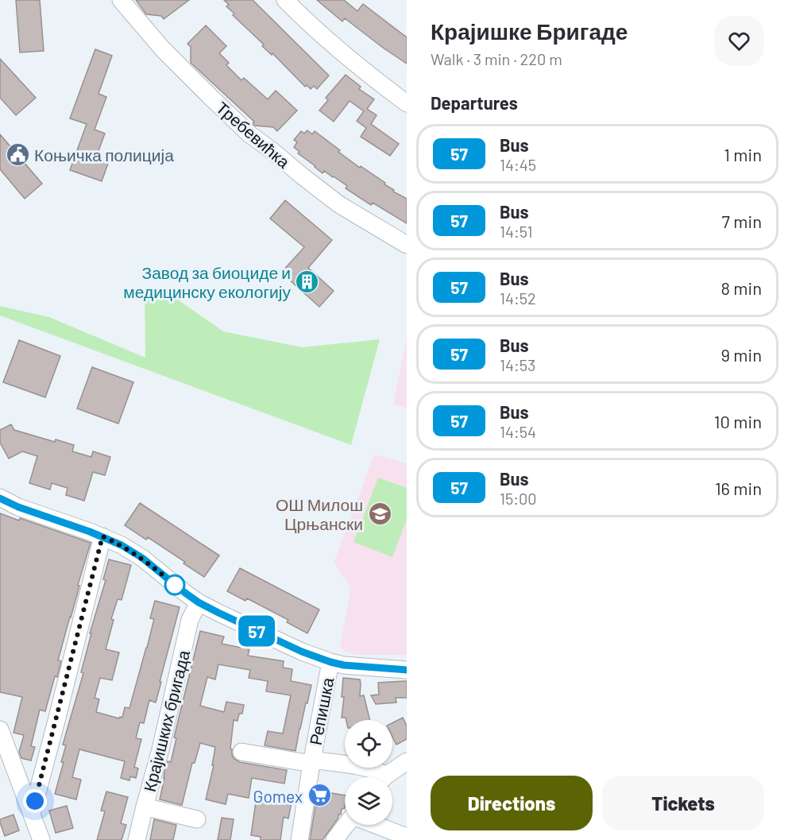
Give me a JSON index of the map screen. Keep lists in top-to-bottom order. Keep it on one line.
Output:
{"streets":{"street":["Требевићка","Репишка","Крајишких бригада"]},"places":{"public building":["Коњичка полиција"],"building":["Завод за биоциде и медицинску екологију"],"school or university":["ОШ Милош Црњански"],"supermarket":["Gomex"]},"lines":["bus line 57"],"page":{"on_map":"57","heading":[["Крајишке Бригаде","Walk · 3 min · 220 m"],"Departures"],"list":[{"mark":"57","name":"Bus","note":"14:45","value":"1 min"},{"mark":"57","name":"Bus","note":"14:51","value":"7 min"},{"mark":"57","name":"Bus","note":"14:52","value":"8 min"},{"mark":"57","name":"Bus","note":"14:53","value":"9 min"},{"mark":"57","name":"Bus","note":"14:54","value":"10 min"},{"mark":"57","name":"Bus","note":"15:00","value":"16 min"}],"buttons":["Directions","Tickets"]}}
